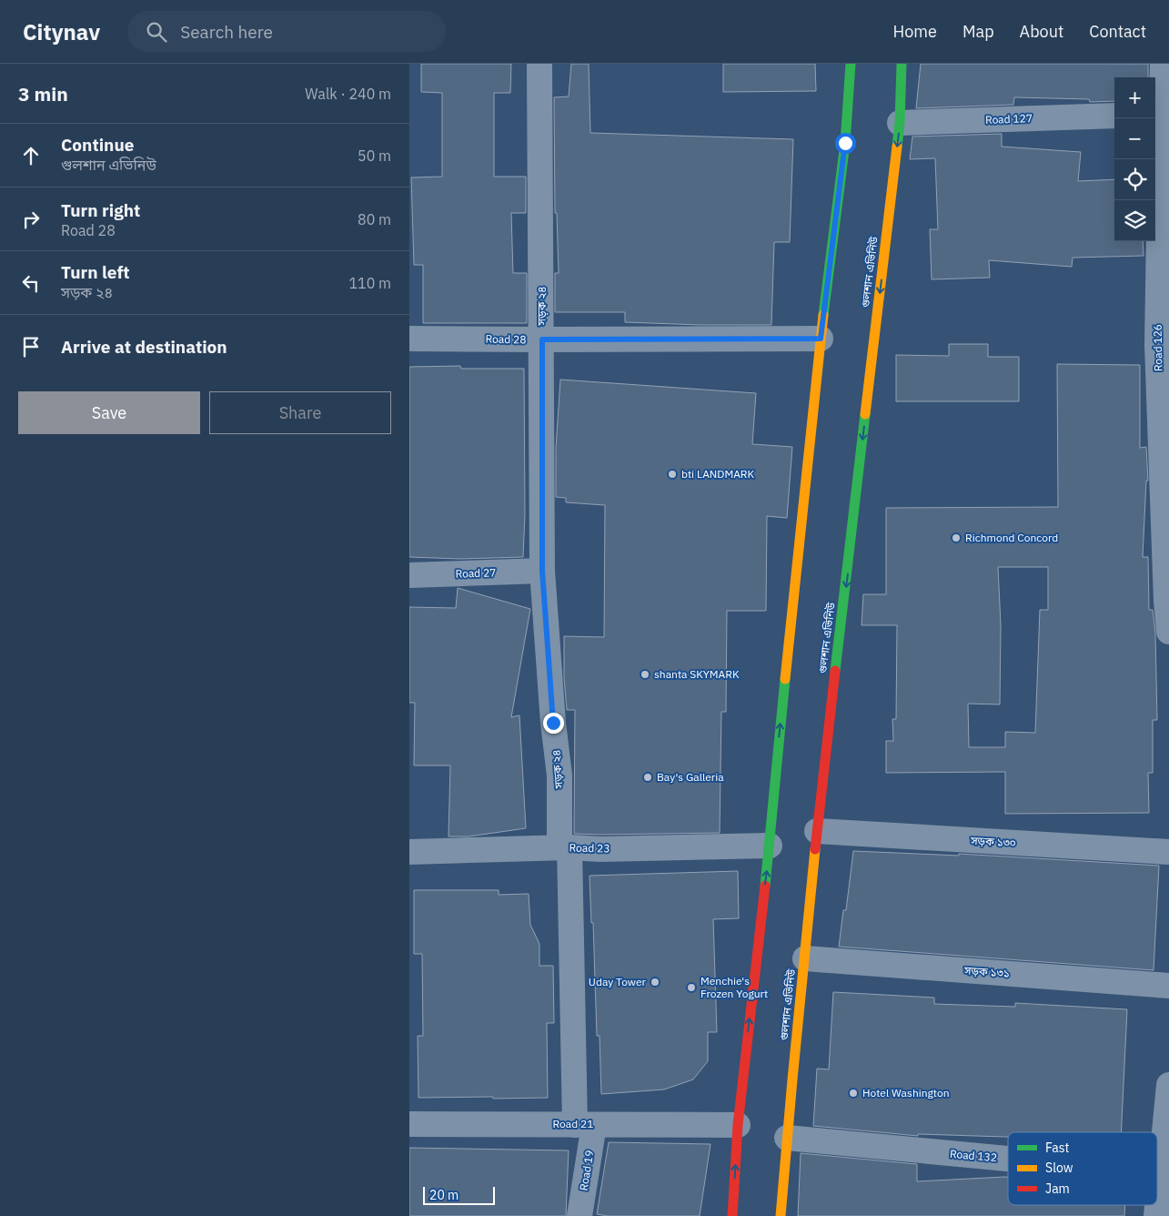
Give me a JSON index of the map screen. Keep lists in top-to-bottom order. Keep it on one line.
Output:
{"streets":{"main road":["গুলশান এভিনিউ"],"street":["Road 127","সড়ক ২৪","Road 28","Road 126","Road 27","সড়ক ১৩০","Road 23","সড়ক ১৩১","Road 21","Road 132","Road 19"]},"crossings":[["Road 127","গুলশান এভিনিউ"],["গুলশান এভিনিউ","সড়ক ১৩০"],["গুলশান এভিনিউ","সড়ক ১৩১"],["গুলশান এভিনিউ","Road 132"],["সড়ক ২৪","Road 28"],["সড়ক ২৪","Road 27"],["সড়ক ২৪","Road 23"],["সড়ক ২৪","Road 21"],["সড়ক ২৪","Road 19"],["Road 21","Road 19"]],"places":["bti LANDMARK","Richmond Concord","shanta SKYMARK","Bay's Galleria","Uday Tower","Menchie's Frozen Yogurt","Hotel Washington"],"legend":["Fast","Slow","Jam"],"scale_bar":"20 m","page":{"header":"Citynav","search":"Search here","nav":["Home","Map","About","Contact"],"heading":["3 min","Walk · 240 m"],"map_buttons":["+","−"],"list":[["Continue","গুলশান এভিনিউ","50 m"],["Turn right","Road 28","80 m"],["Turn left","সড়ক ২৪","110 m"],"Arrive at destination"],"buttons":["Save","Share"],"scale":"20 m"}}
